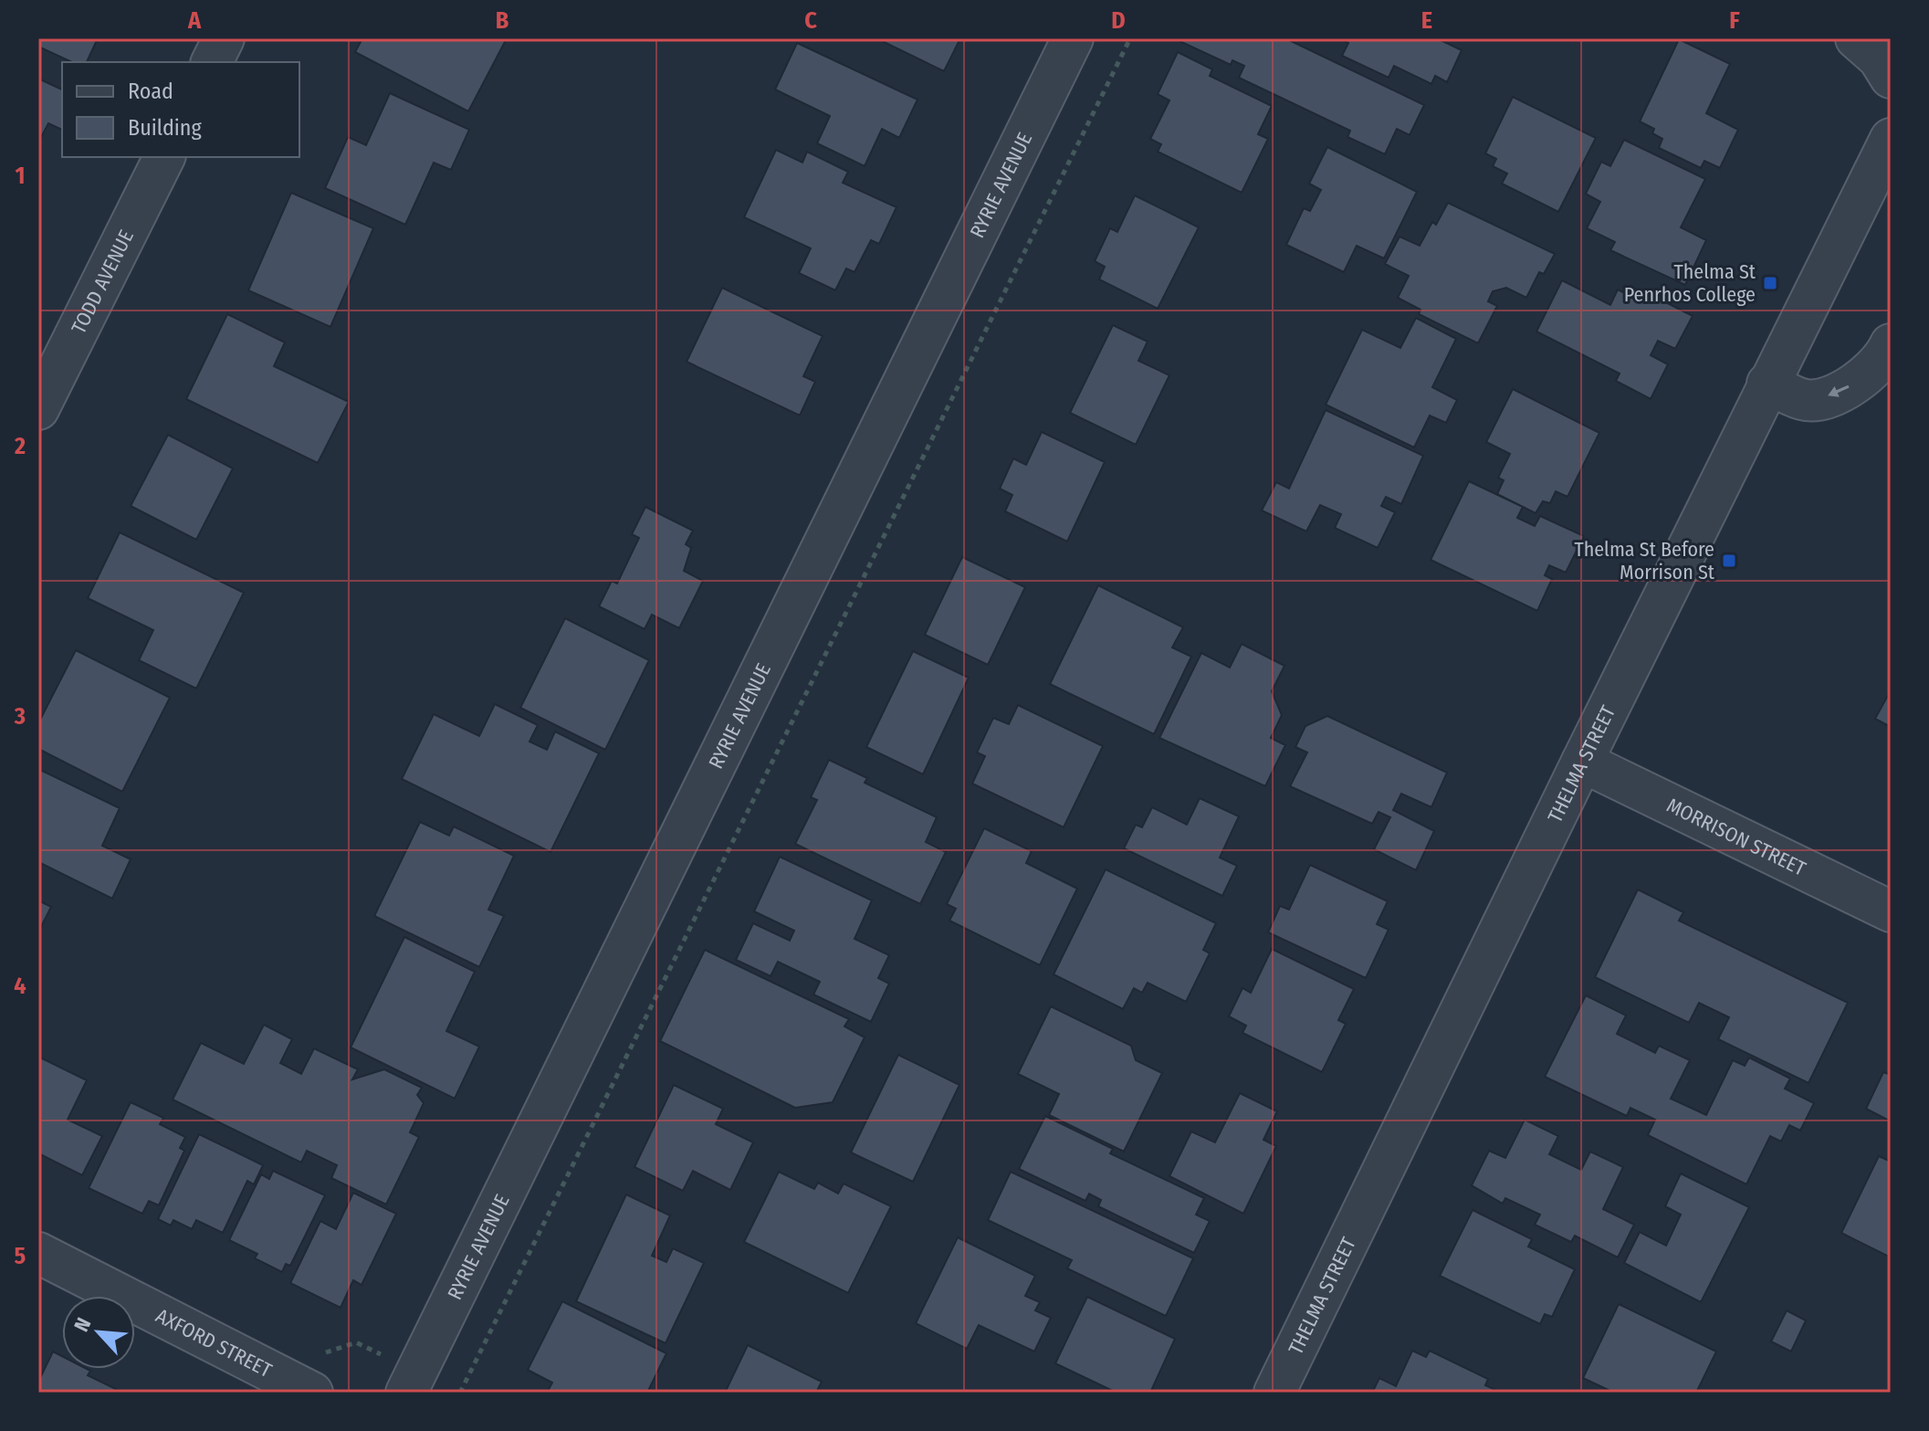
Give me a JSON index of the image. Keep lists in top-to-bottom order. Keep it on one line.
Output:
{"streets":{"street":["RYRIE AVENUE","TODD AVENUE","THELMA STREET","MORRISON STREET","AXFORD STREET"]},"crossings":[["THELMA STREET","MORRISON STREET"]],"places":{"transit":["Thelma St Penrhos College","Thelma St Before Morrison St"]},"legend":["Road","Building"],"north":"top left","grid":{"columns":["A","B","C","D","E","F"],"rows":["1","2","3","4","5"]}}
